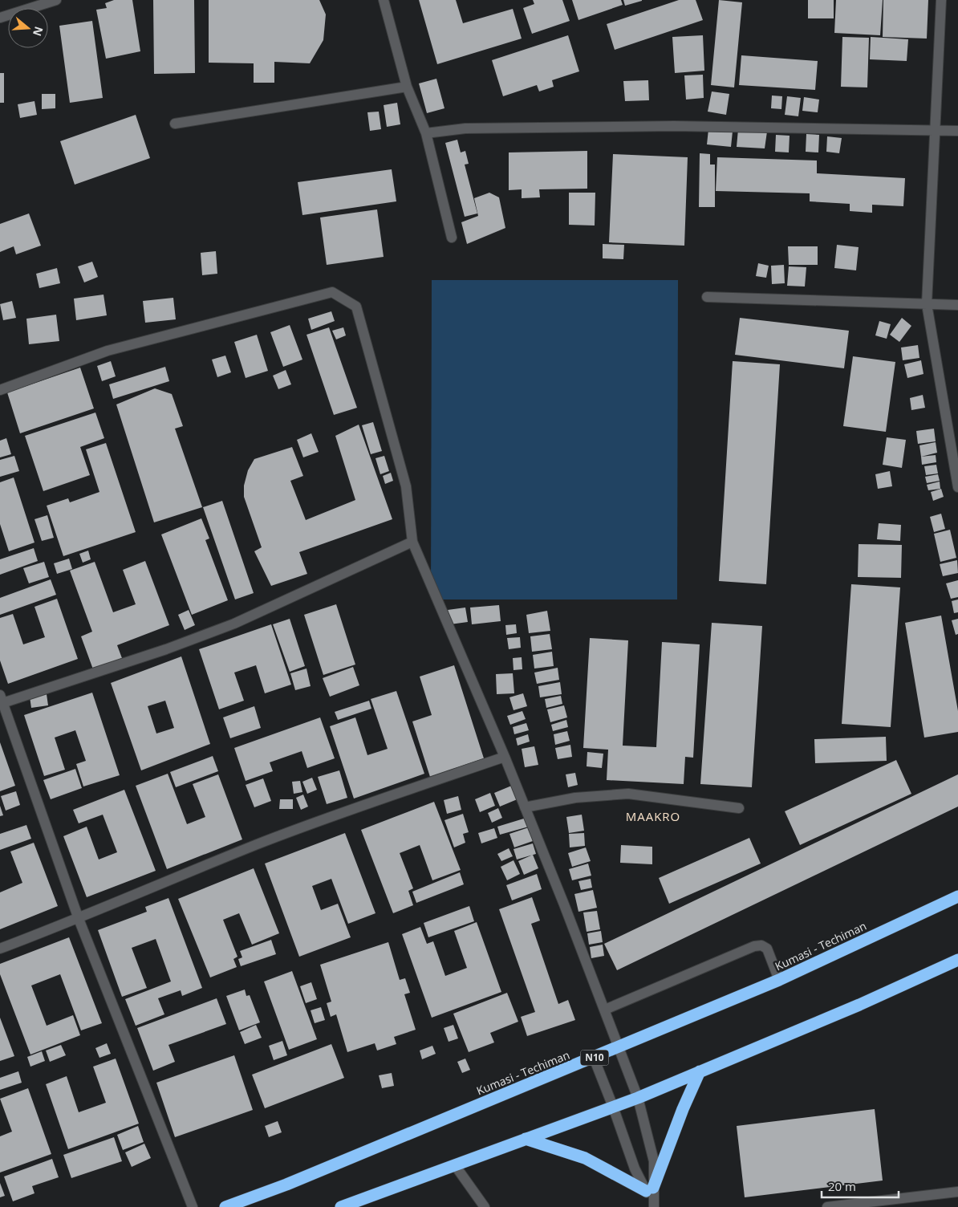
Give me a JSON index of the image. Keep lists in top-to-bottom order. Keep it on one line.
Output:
{"streets":{"highway":["Kumasi - Techiman","N10"]},"districts":["MAAKRO"],"scale_bar":"20 m","north":"right"}
